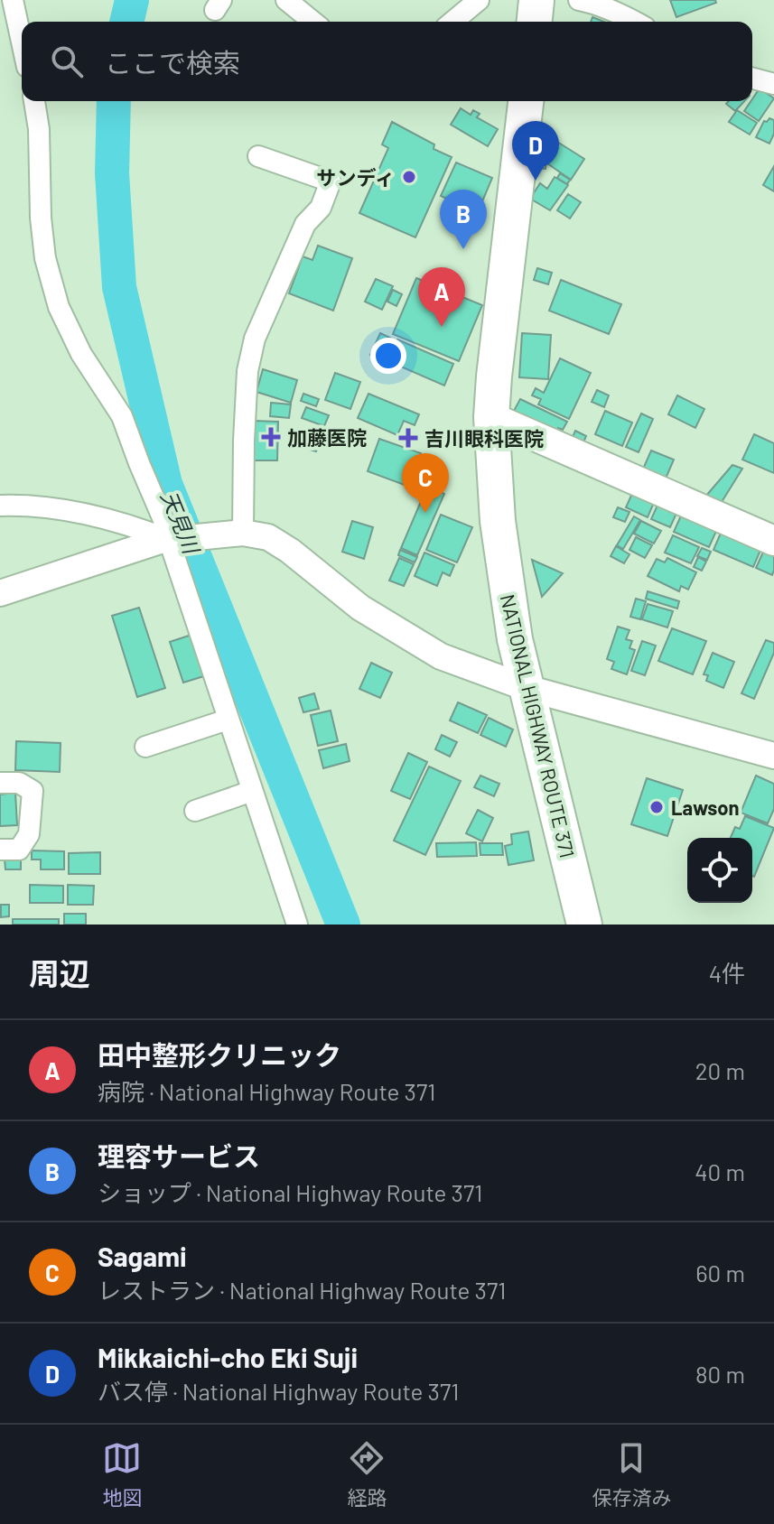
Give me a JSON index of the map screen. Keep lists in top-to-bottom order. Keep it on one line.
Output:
{"streets":{"highway":["NATIONAL HIGHWAY ROUTE 371"]},"water":["天見川"],"places":{"other":["サンディ","Lawson"],"health":["加藤医院","吉川眼科医院"]},"page":{"search":"ここで検索","pins":["D","B","A","C"],"heading":["周辺","4件"],"list":[{"mark":"A","name":"田中整形クリニック","note":"病院 · National Highway Route 371","value":"20 m"},{"mark":"B","name":"理容サービス","note":"ショップ · National Highway Route 371","value":"40 m"},{"mark":"C","name":"Sagami","note":"レストラン · National Highway Route 371","value":"60 m"},{"mark":"D","name":"Mikkaichi-cho Eki Suji","note":"バス停 · National Highway Route 371","value":"80 m"}],"nav":["地図","経路","保存済み"]}}
